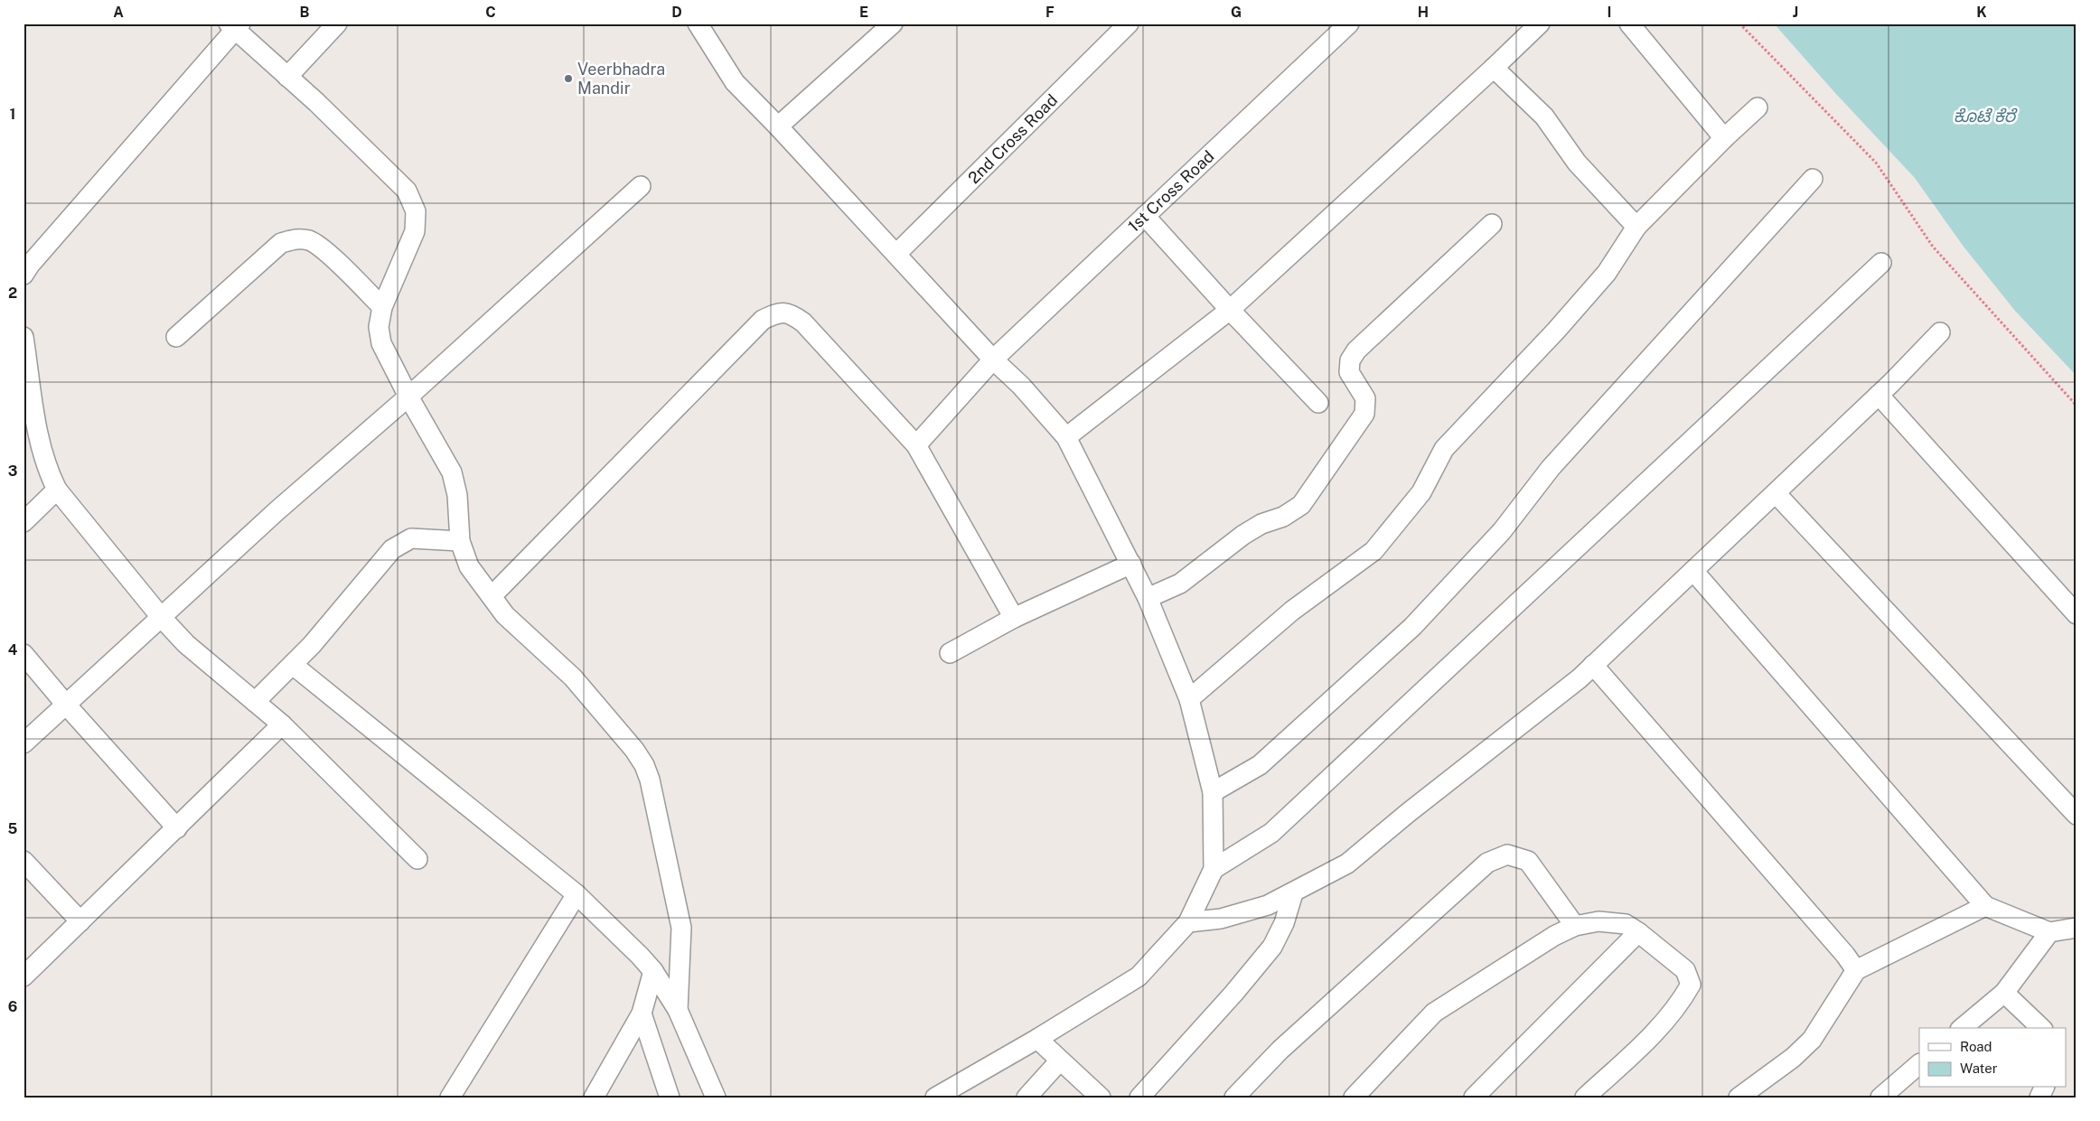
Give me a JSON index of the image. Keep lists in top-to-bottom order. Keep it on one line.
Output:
{"streets":{"street":["2nd Cross Road","1st Cross Road"]},"water":["ಕೊಟೆ ಕೆರೆ"],"places":["Veerbhadra Mandir"],"legend":["Road","Water"],"grid":{"columns":["A","B","C","D","E","F","G","H","I","J","K"],"rows":["1","2","3","4","5","6"]}}
